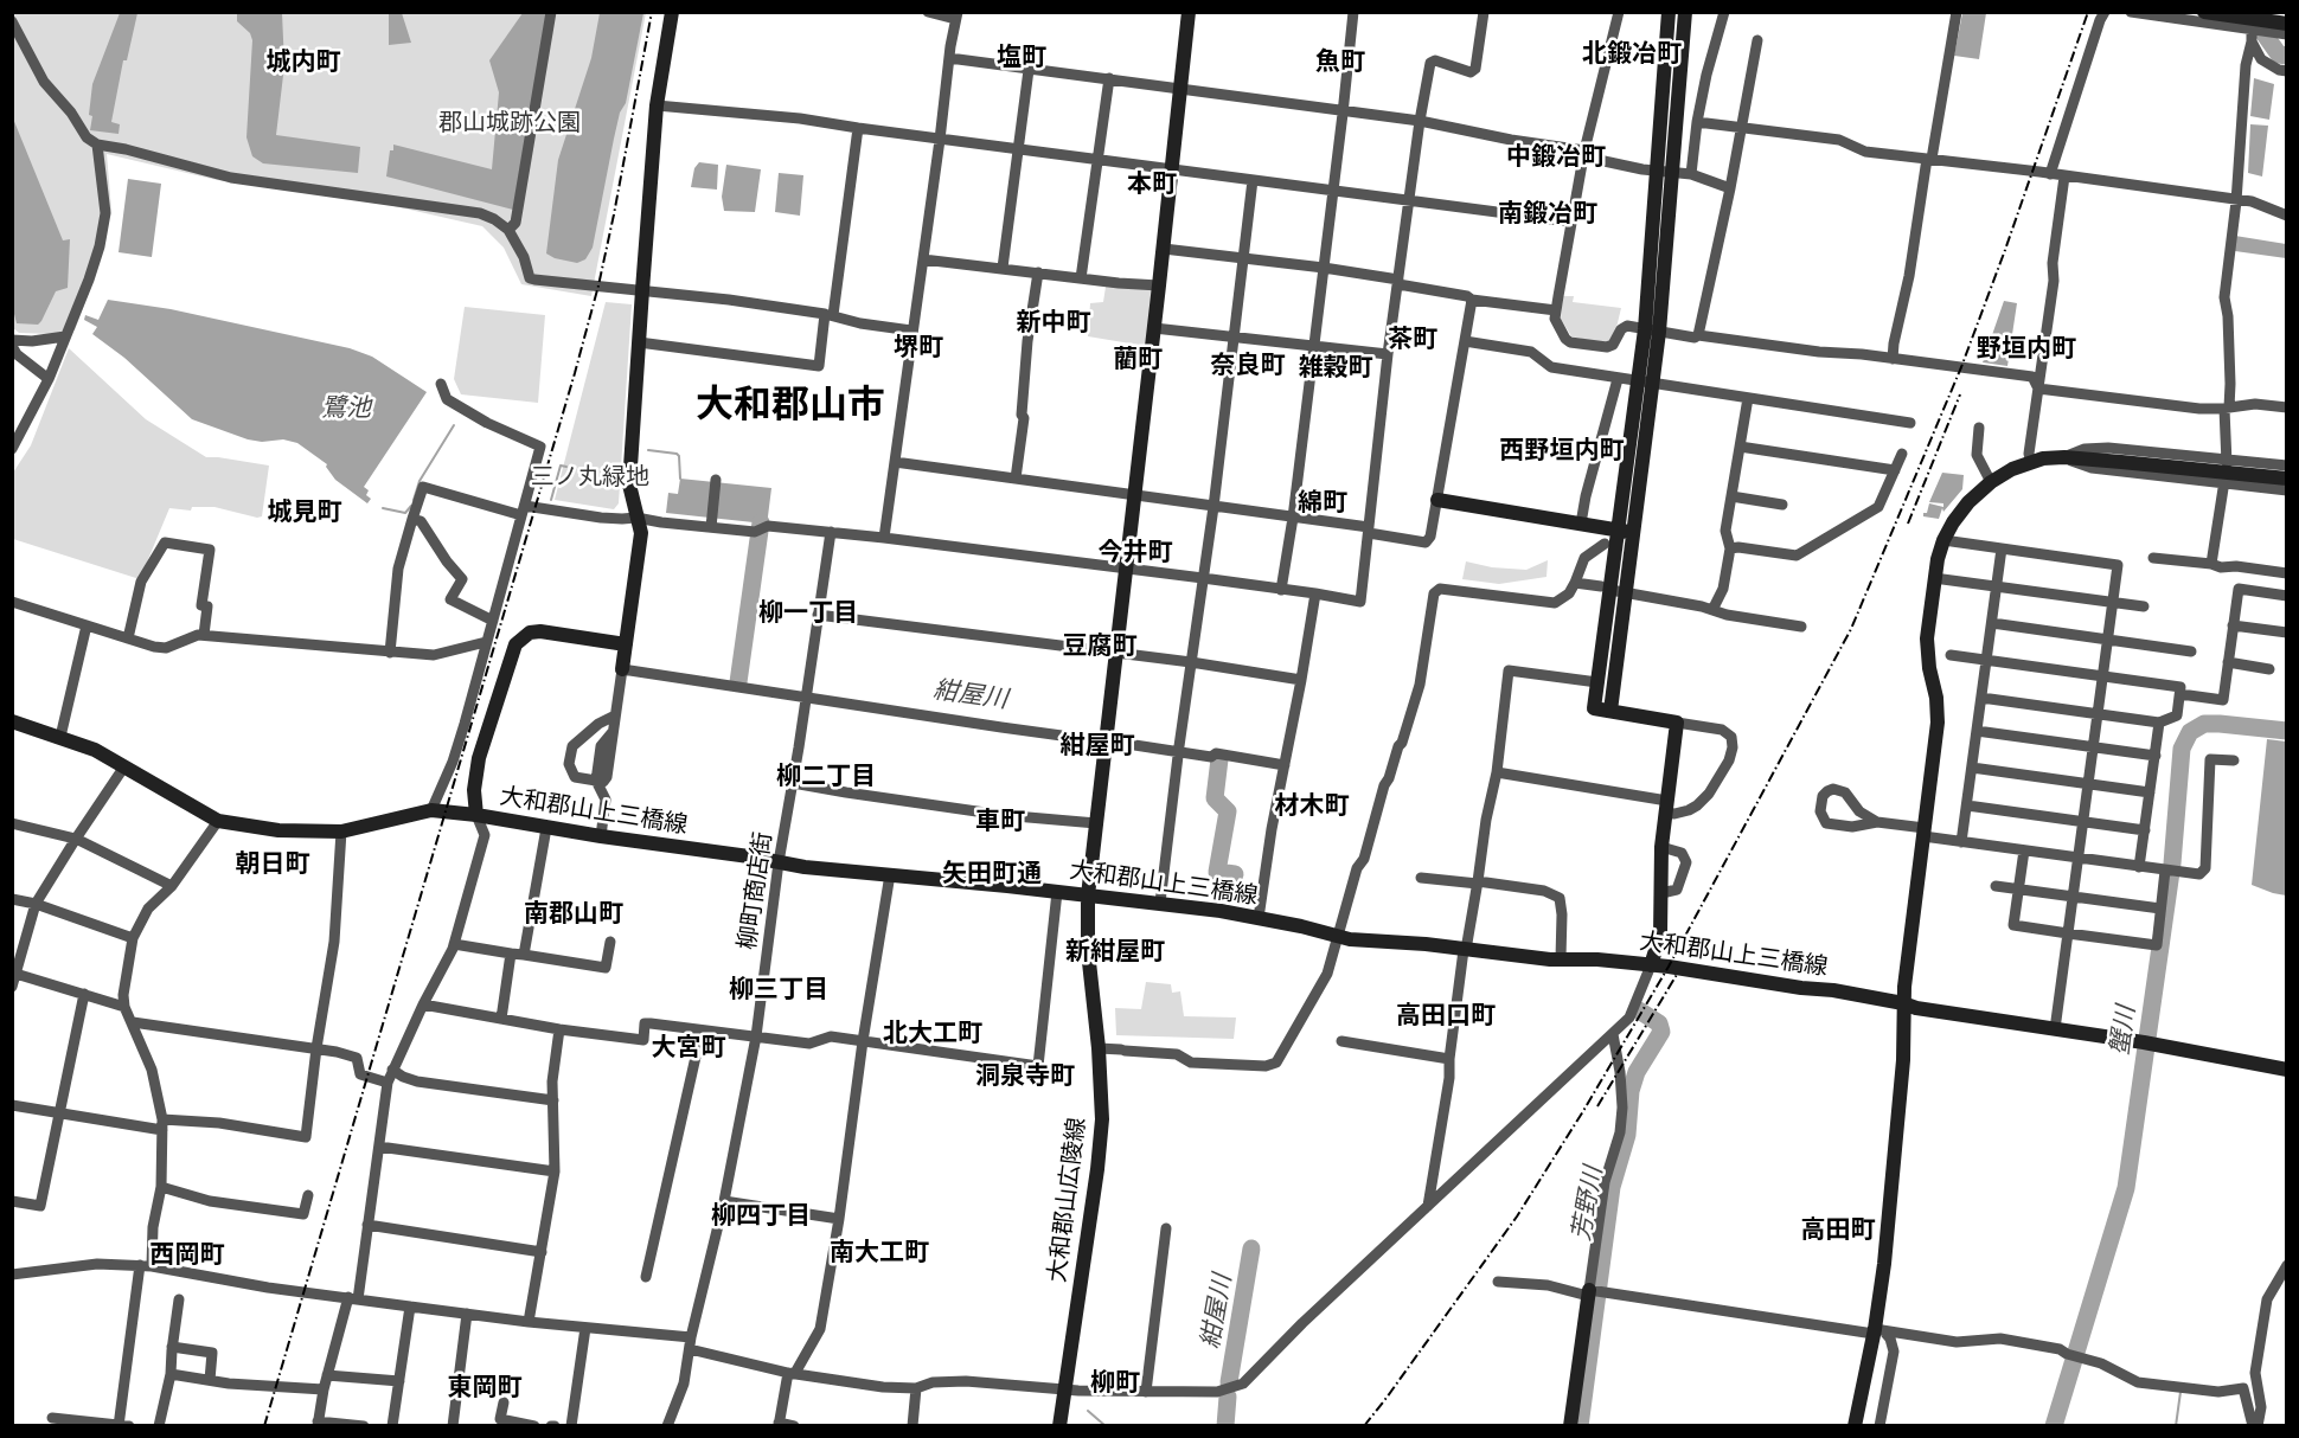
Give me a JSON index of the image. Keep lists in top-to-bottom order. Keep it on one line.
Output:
{"streets":{"street":["大和郡山上三橋線","柳町商店街","大和郡山広陵線"]},"crossings":[["大和郡山上三橋線","柳町商店街"],["大和郡山上三橋線","大和郡山広陵線"]],"districts":["北鍛冶町","塩町","城内町","魚町","中鍛冶町","本町","南鍛冶町","新中町","茶町","堺町","野垣内町","藺町","奈良町","雑穀町","大和郡山市","西野垣内町","綿町","城見町","今井町","柳一丁目","豆腐町","紺屋町","柳二丁目","材木町","車町","朝日町","矢田町通","南郡山町","新紺屋町","柳三丁目","高田口町","北大工町","大宮町","洞泉寺町","柳四丁目","高田町","南大工町","西岡町","柳町","東岡町"],"water":["鷺池","紺屋川","蟹川","芳野川"],"parks":["郡山城跡公園","三ノ丸緑地"]}
